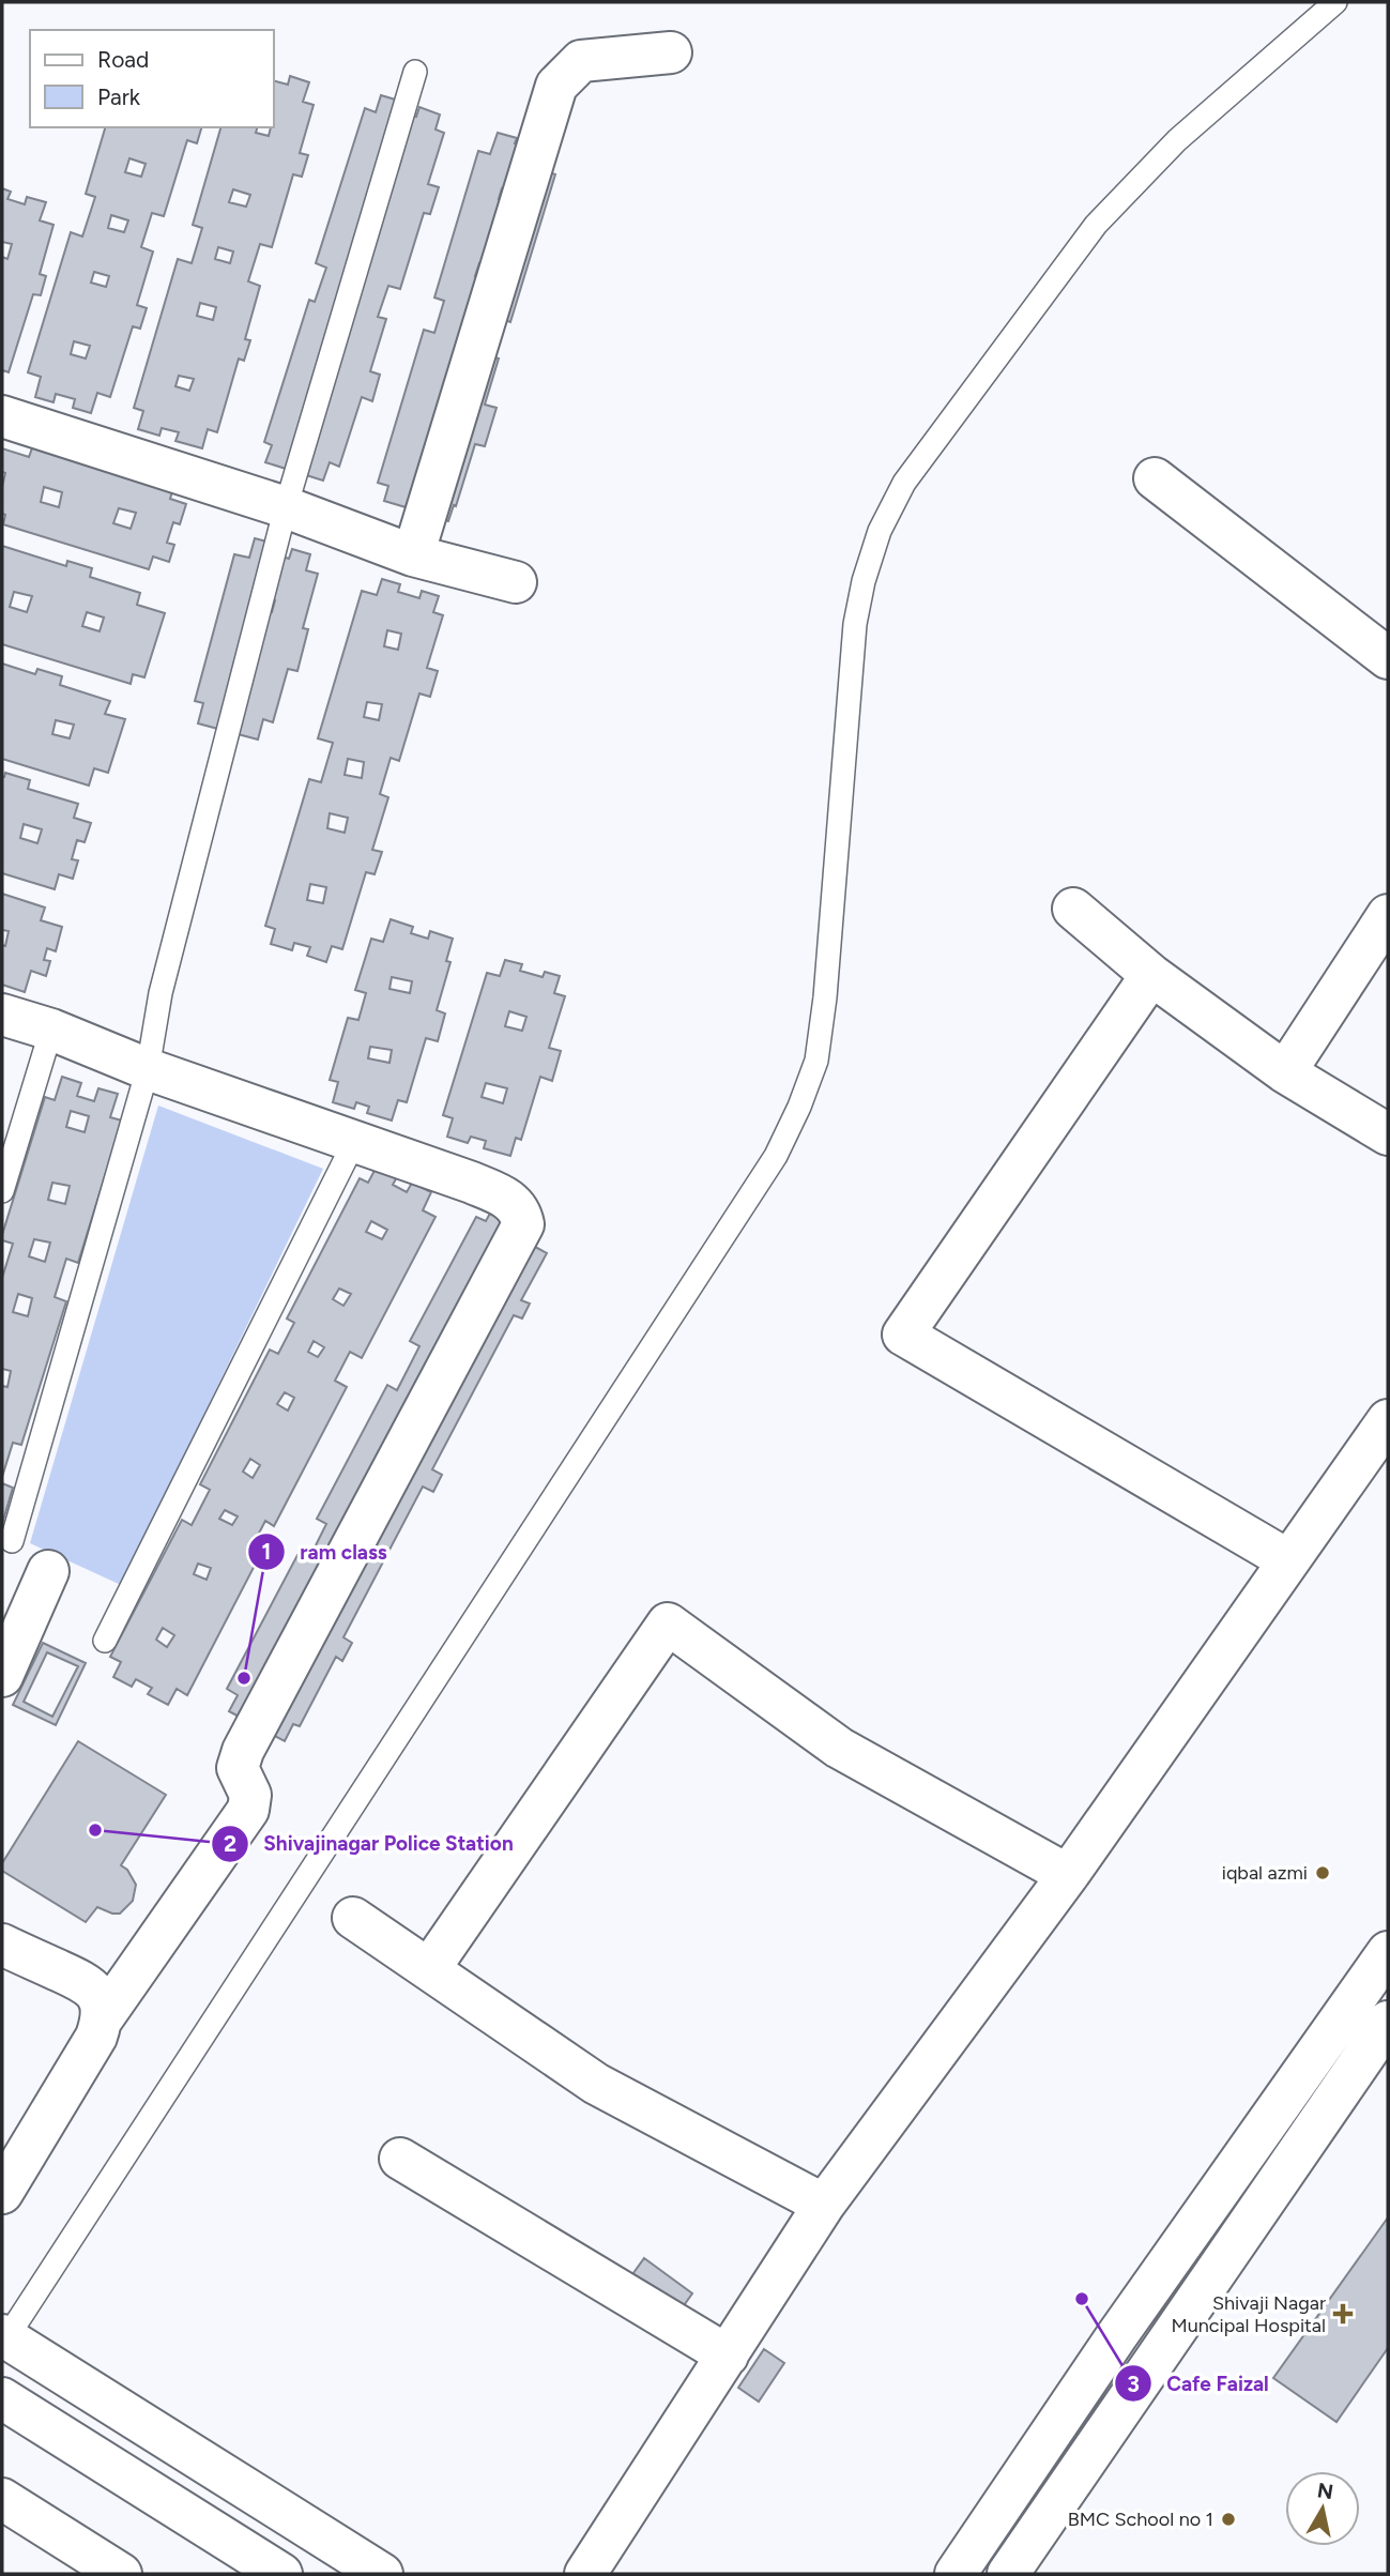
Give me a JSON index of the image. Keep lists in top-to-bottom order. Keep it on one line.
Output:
{"places":{"other":["ram class","Shivajinagar Police Station","iqbal azmi","Cafe Faizal","BMC School no 1"],"health":["Shivaji Nagar Muncipal Hospital"]},"legend":["Road","Park"],"north":"top"}
